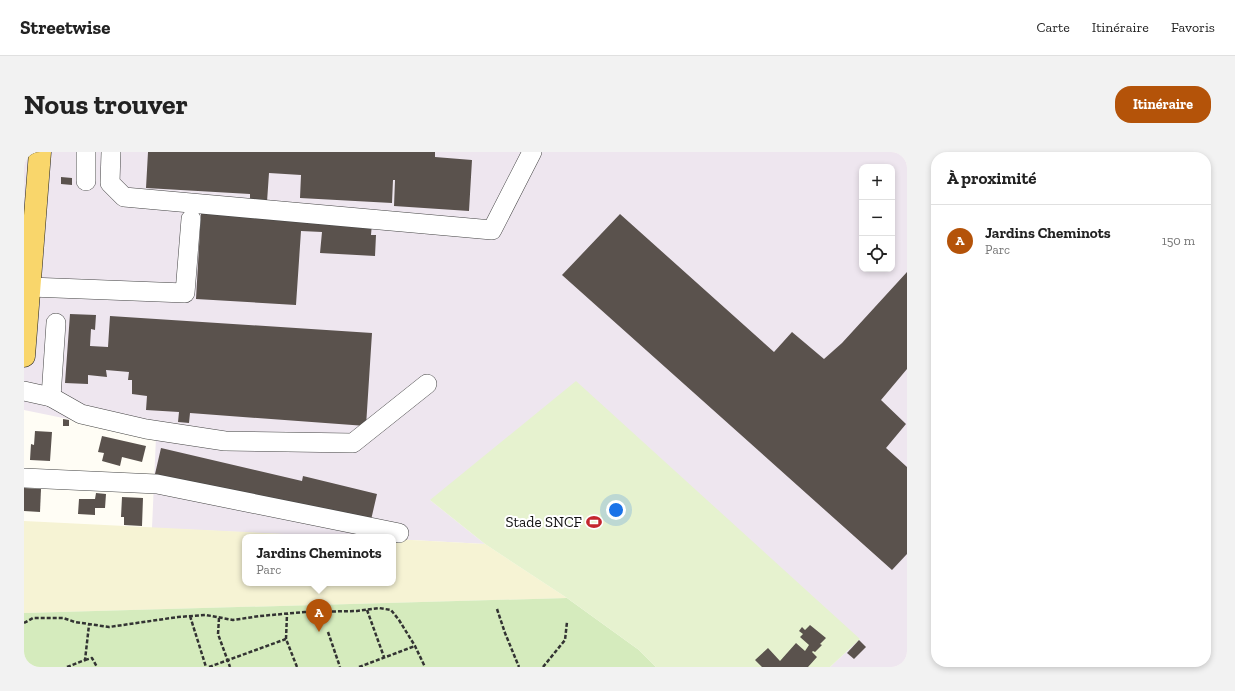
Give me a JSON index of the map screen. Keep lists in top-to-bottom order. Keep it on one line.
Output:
{"places":{"sports":["Stade SNCF"]},"page":{"header":"Streetwise","nav":["Carte","Itinéraire","Favoris"],"buttons":"Itinéraire","title":"Nous trouver","heading":"À proximité","map_buttons":["+","−"],"list":[{"mark":"A","name":"Jardins Cheminots","note":"Parc","value":"150 m"}],"popup":["Jardins Cheminots","Parc"],"pins":"A"}}
